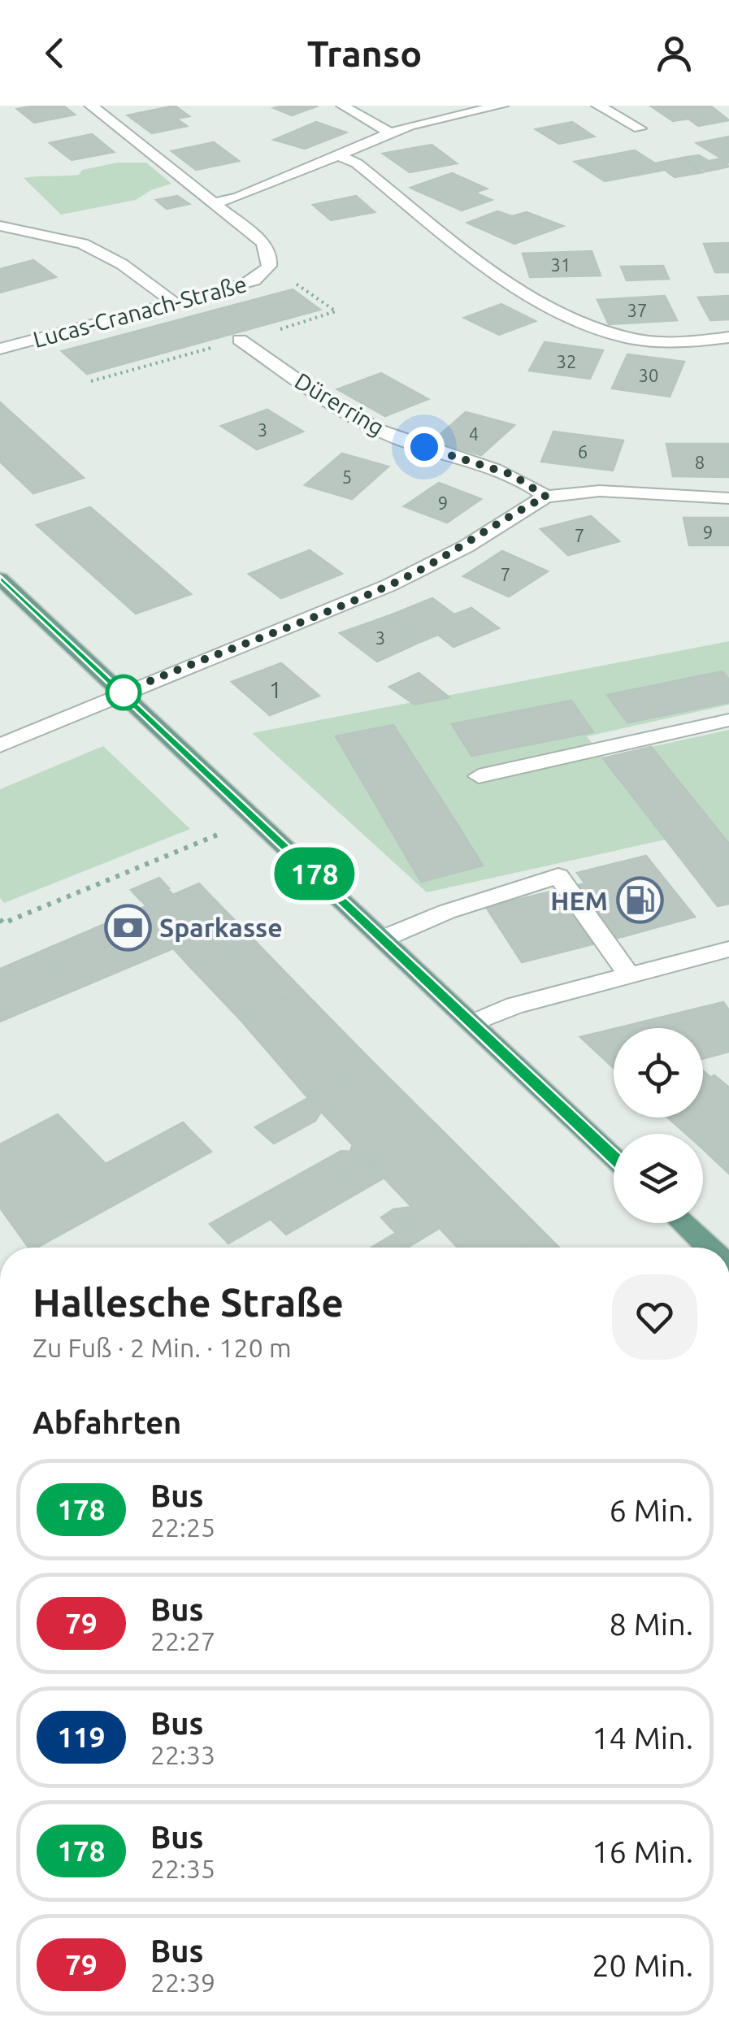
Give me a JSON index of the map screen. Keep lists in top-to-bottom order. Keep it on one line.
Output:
{"streets":{"street":["Lucas-Cranach-Straße","Dürerring"]},"places":{"fuel station":["HEM"],"bank":["Sparkasse"]},"lines":["bus line 178"],"house_numbers":["31","37","32","30","3","4","6","8","5","9","9","7","7","3","1"],"page":{"header":"Transo","on_map":"178","heading":[["Hallesche Straße","Zu Fuß · 2 Min. · 120 m"],"Abfahrten"],"list":[{"mark":"178","name":"Bus","note":"22:25","value":"6 Min."},{"mark":"79","name":"Bus","note":"22:27","value":"8 Min."},{"mark":"119","name":"Bus","note":"22:33","value":"14 Min."},{"mark":"178","name":"Bus","note":"22:35","value":"16 Min."},{"mark":"79","name":"Bus","note":"22:39","value":"20 Min."}]}}
